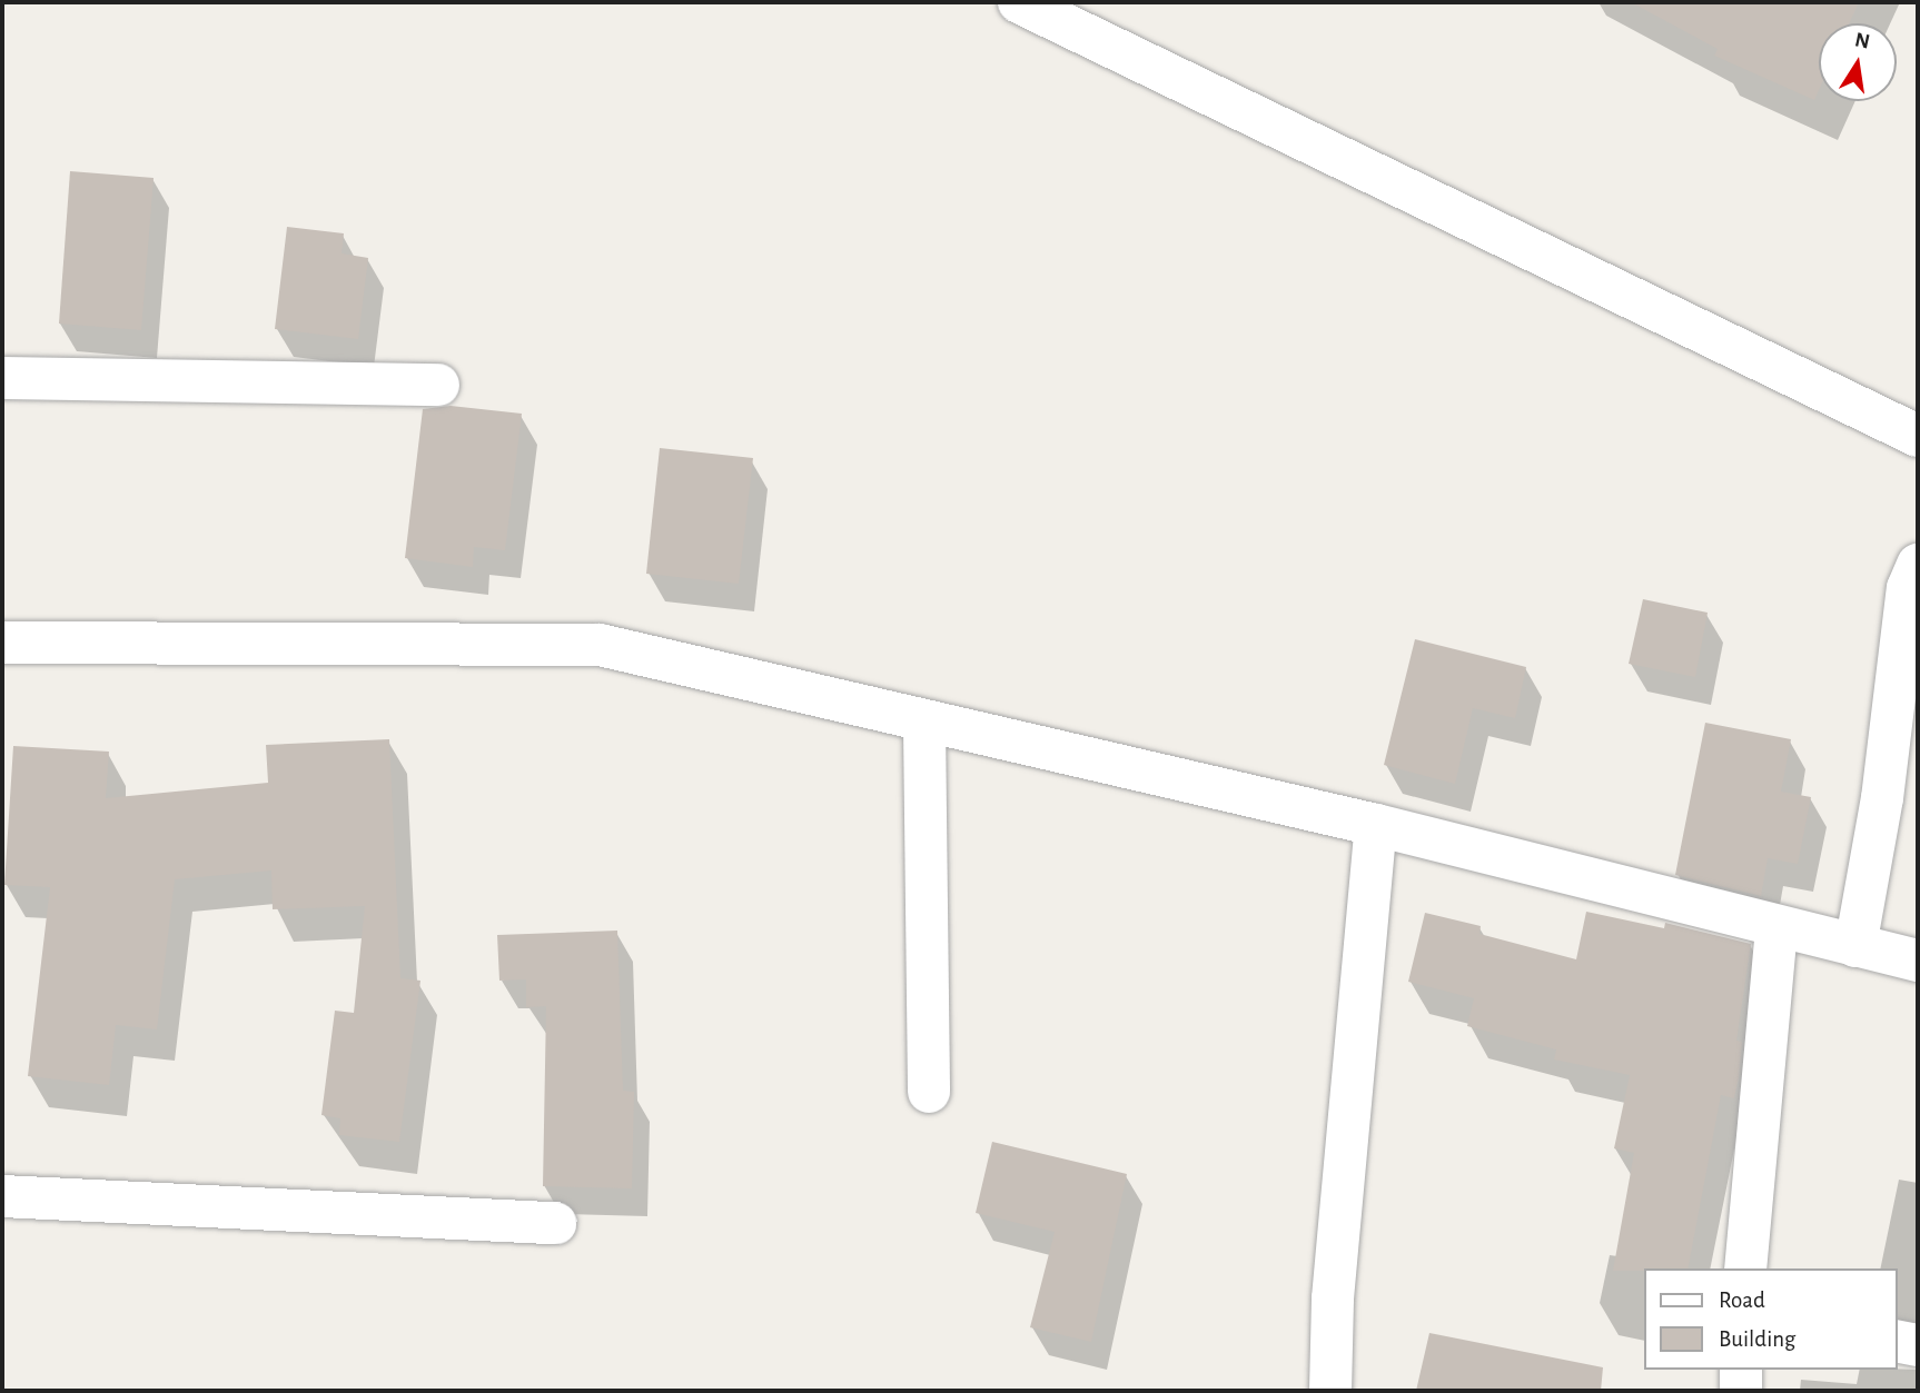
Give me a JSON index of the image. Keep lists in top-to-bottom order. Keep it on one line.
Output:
{"legend":["Road","Building"],"north":"top"}
